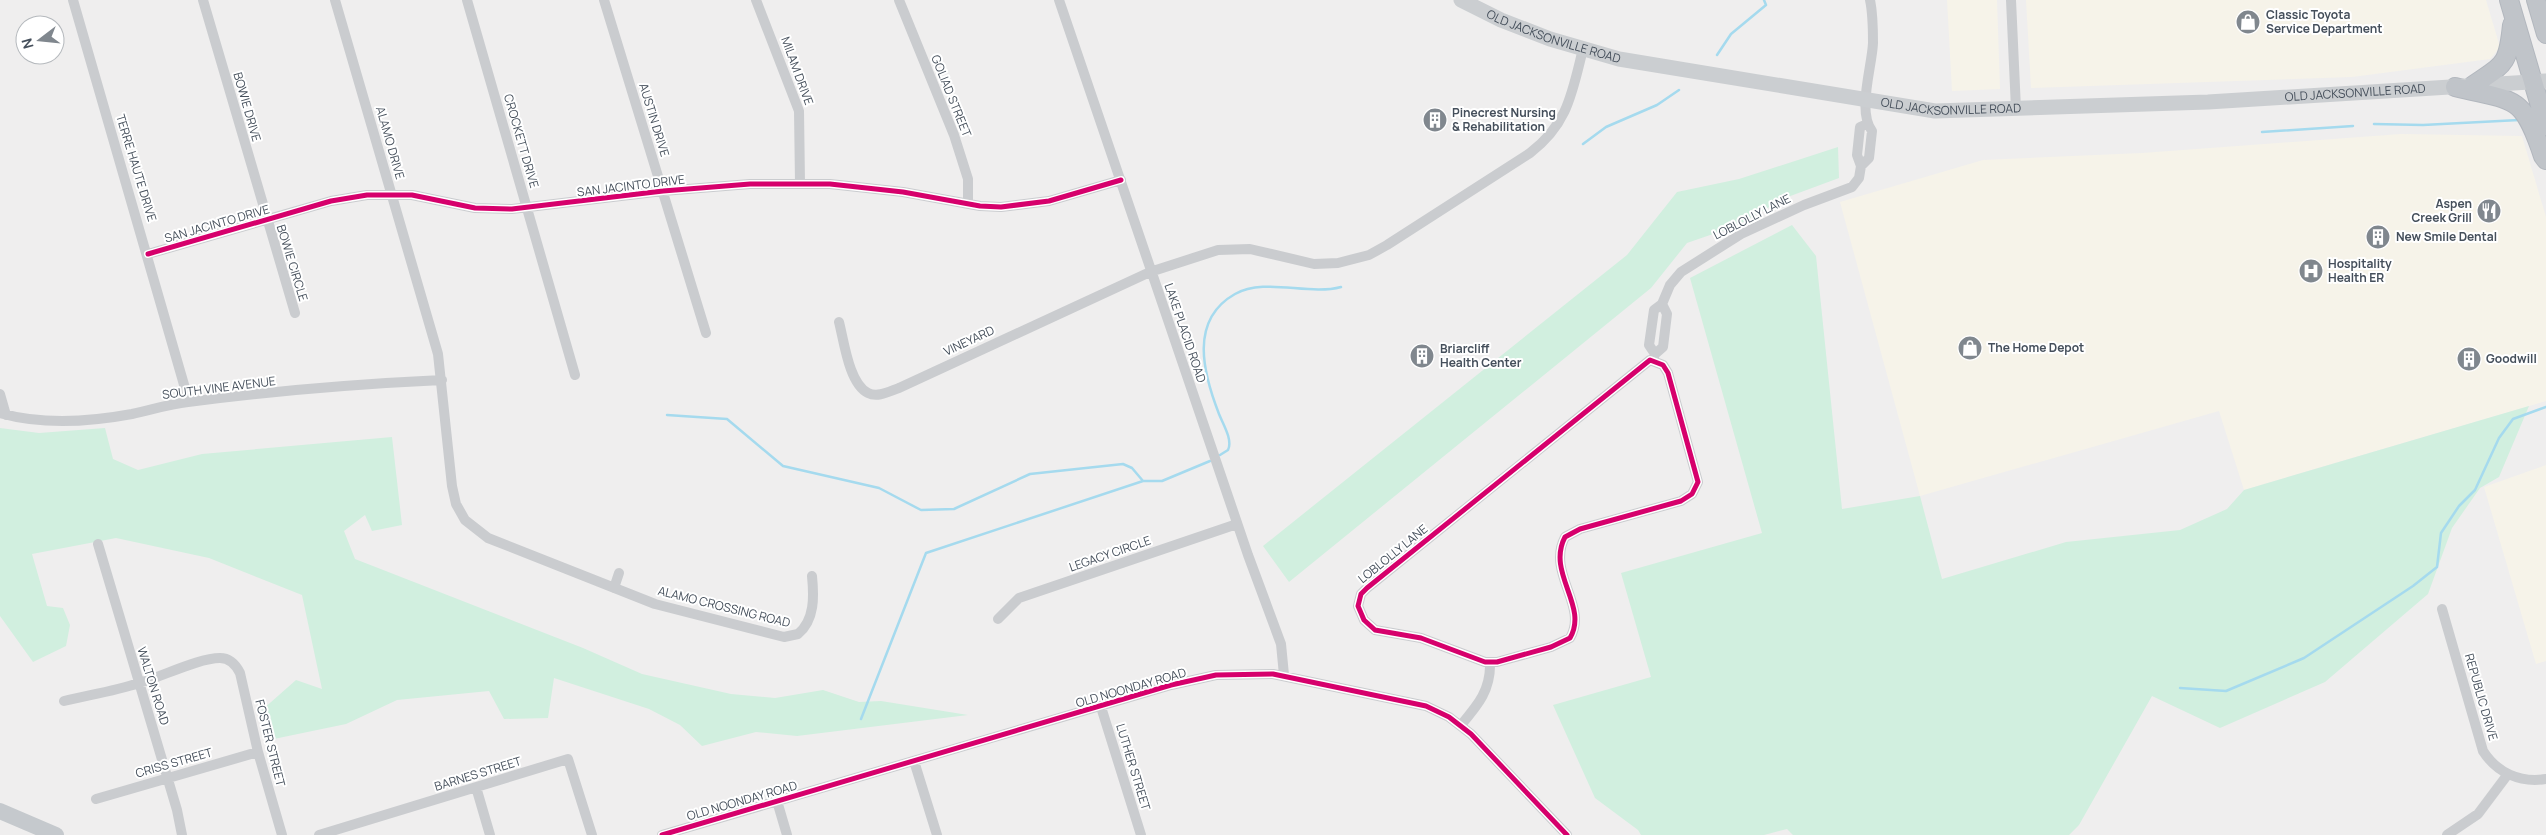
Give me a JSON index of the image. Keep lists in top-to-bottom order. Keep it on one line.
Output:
{"streets":{"main road":["OLD JACKSONVILLE ROAD"],"street":["MILAM DRIVE","GOLIAD STREET","BOWIE DRIVE","AUSTIN DRIVE","CROCKETT DRIVE","ALAMO DRIVE","TERRE HAUTE DRIVE","SAN JACINTO DRIVE","LOBLOLLY LANE","BOWIE CIRCLE","LAKE PLACID ROAD","VINEYARD","SOUTH VINE AVENUE","LEGACY CIRCLE","ALAMO CROSSING ROAD","WALTON ROAD","OLD NOONDAY ROAD","REPUBLIC DRIVE","FOSTER STREET","CRISS STREET","LUTHER STREET","BARNES STREET"]},"crossings":[["OLD JACKSONVILLE ROAD","LOBLOLLY LANE"],["MILAM DRIVE","SAN JACINTO DRIVE"],["GOLIAD STREET","SAN JACINTO DRIVE"],["BOWIE DRIVE","SAN JACINTO DRIVE"],["BOWIE DRIVE","BOWIE CIRCLE"],["AUSTIN DRIVE","SAN JACINTO DRIVE"],["CROCKETT DRIVE","SAN JACINTO DRIVE"],["ALAMO DRIVE","SAN JACINTO DRIVE"],["ALAMO DRIVE","SOUTH VINE AVENUE"],["ALAMO DRIVE","ALAMO CROSSING ROAD"],["TERRE HAUTE DRIVE","SAN JACINTO DRIVE"],["TERRE HAUTE DRIVE","SOUTH VINE AVENUE"],["SAN JACINTO DRIVE","BOWIE CIRCLE"],["SAN JACINTO DRIVE","LAKE PLACID ROAD"],["LAKE PLACID ROAD","VINEYARD"],["LAKE PLACID ROAD","LEGACY CIRCLE"],["LAKE PLACID ROAD","OLD NOONDAY ROAD"],["SOUTH VINE AVENUE","ALAMO CROSSING ROAD"],["WALTON ROAD","FOSTER STREET"],["WALTON ROAD","CRISS STREET"],["OLD NOONDAY ROAD","LUTHER STREET"],["FOSTER STREET","CRISS STREET"]],"places":{"shop":["Classic Toyota Service Department","The Home Depot"],"building":["Pinecrest Nursing & Rehabilitation","New Smile Dental","Briarcliff Health Center","Goodwill"],"restaurant":["Aspen Creek Grill"],"hospital":["Hospitality Health ER"]},"north":"left"}
